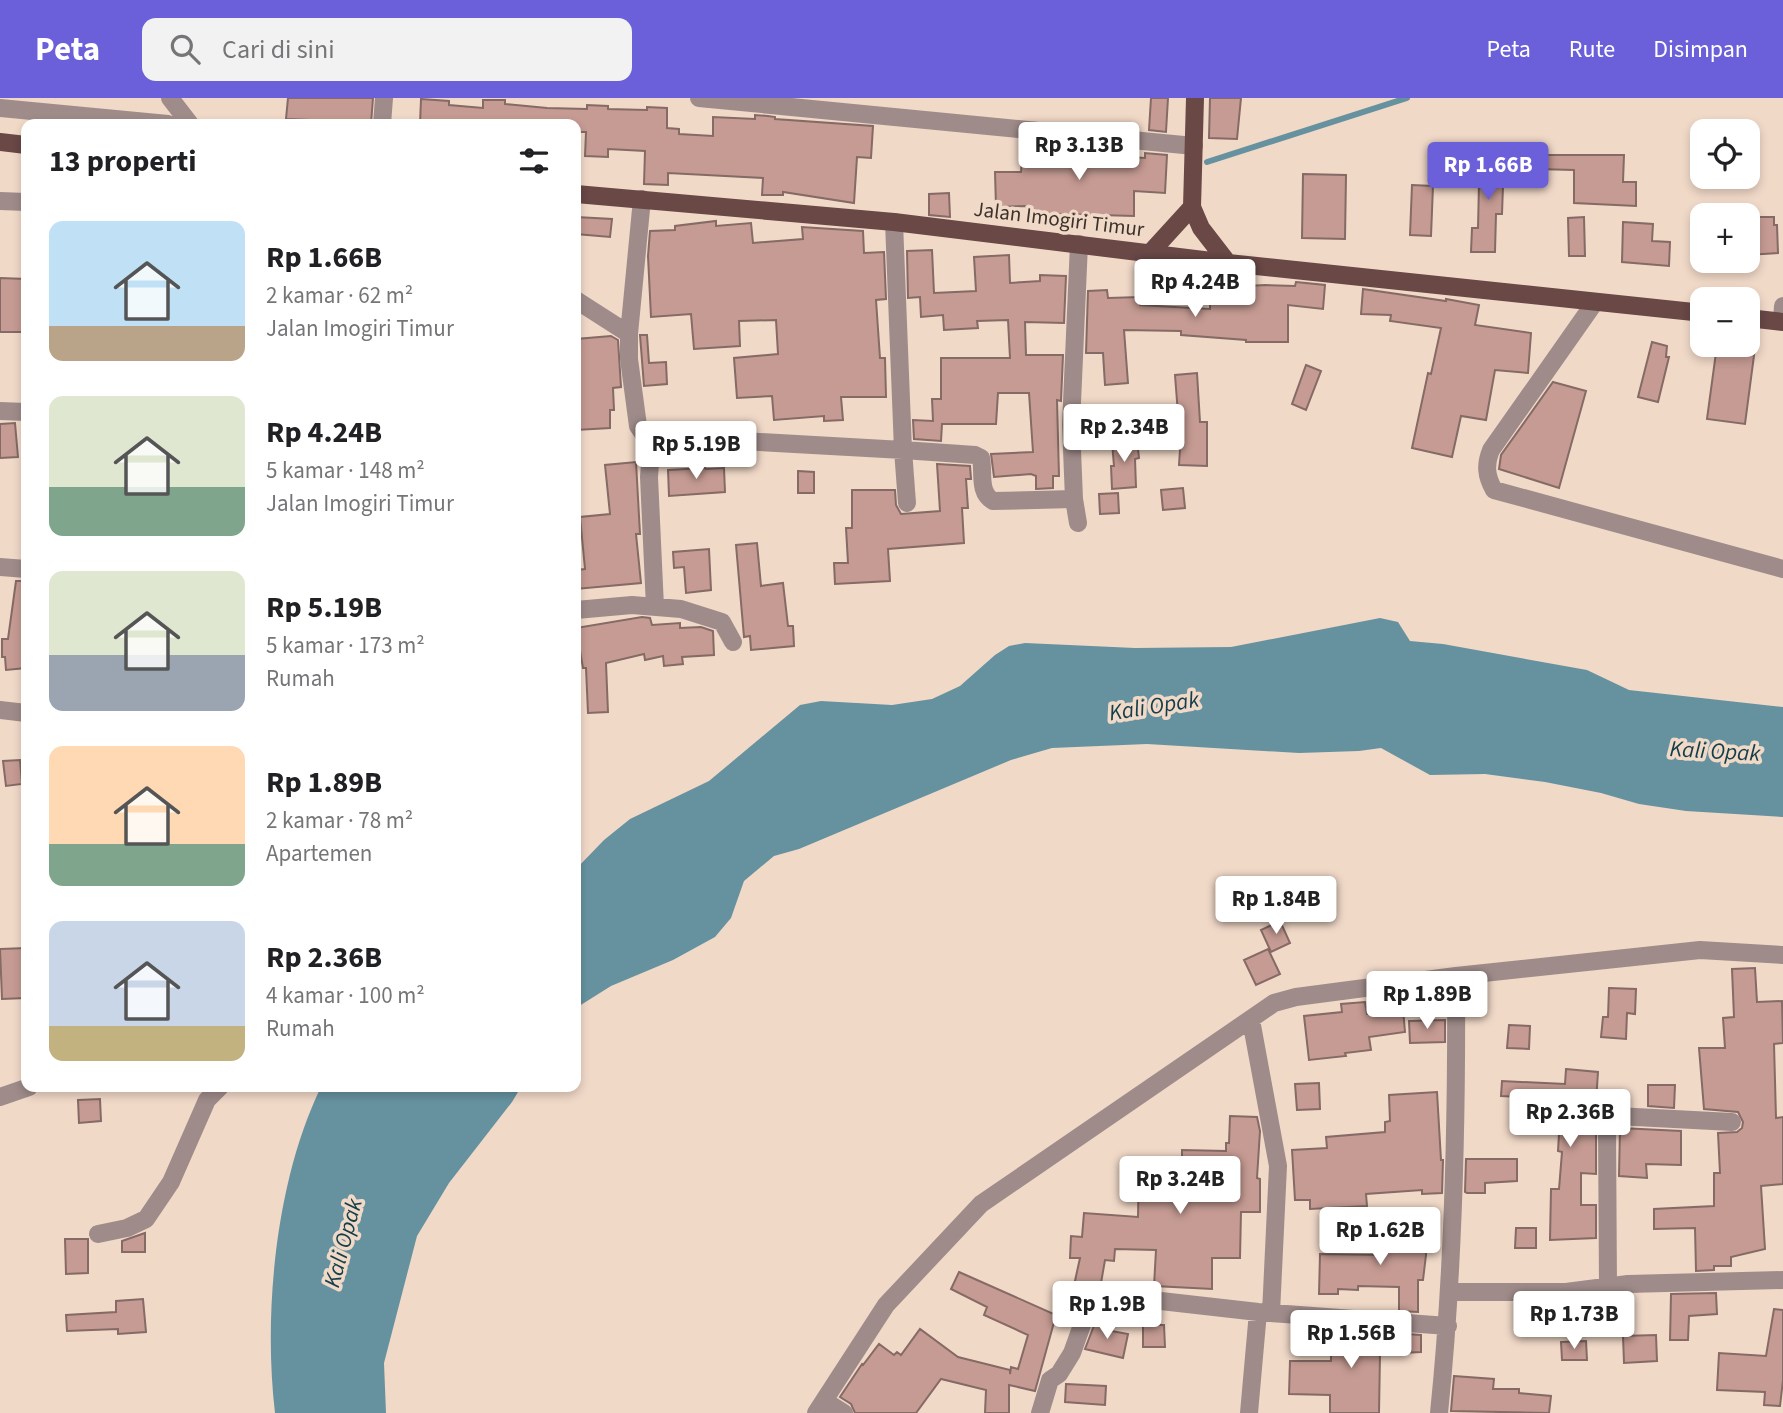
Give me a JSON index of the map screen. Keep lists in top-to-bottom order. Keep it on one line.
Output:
{"streets":{"main road":["Jalan Imogiri Timur"]},"water":["Kali Opak"],"page":{"header":"Peta","search":"Cari di sini","nav":["Peta","Rute","Disimpan"],"map_buttons":["+","−"],"heading":"13 properti","price":["Rp 3.13B","Rp 1.66B","Rp 4.24B","Rp 2.34B","Rp 5.19B","Rp 1.84B","Rp 1.89B","Rp 2.36B","Rp 3.24B","Rp 1.62B","Rp 1.9B","Rp 1.73B","Rp 1.56B"],"list":[{"name":"Rp 1.66B","note":"2 kamar · 62 m² · Jalan Imogiri Timur"},{"name":"Rp 4.24B","note":"5 kamar · 148 m² · Jalan Imogiri Timur"},{"name":"Rp 5.19B","note":"5 kamar · 173 m² · Rumah"},{"name":"Rp 1.89B","note":"2 kamar · 78 m² · Apartemen"},{"name":"Rp 2.36B","note":"4 kamar · 100 m² · Rumah"}]}}
